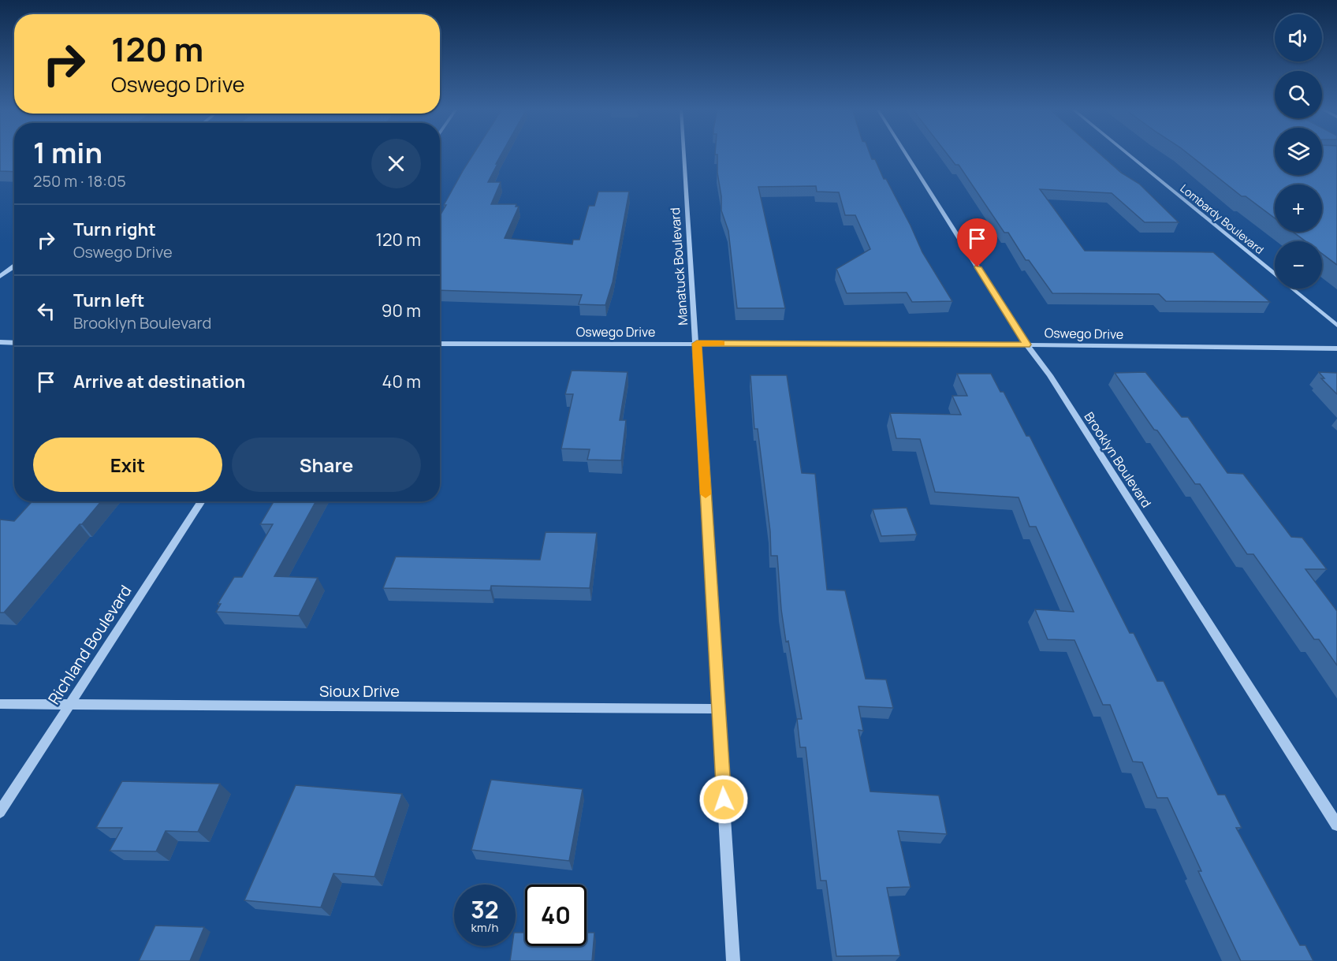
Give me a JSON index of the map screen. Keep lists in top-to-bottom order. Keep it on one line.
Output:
{"streets":{"street":["Lombardy Boulevard","Manatuck Boulevard","Oswego Drive","Brooklyn Boulevard","Richland Boulevard","Sioux Drive"]},"crossings":[["Manatuck Boulevard","Oswego Drive"],["Manatuck Boulevard","Sioux Drive"],["Oswego Drive","Brooklyn Boulevard"],["Richland Boulevard","Sioux Drive"]],"page":{"map_buttons":["+","−"],"turn":["120 m","Oswego Drive"],"heading":["1 min","250 m · 18:05"],"list":[{"name":"Turn right","note":"Oswego Drive","value":"120 m"},{"name":"Turn left","note":"Brooklyn Boulevard","value":"90 m"},{"name":"Arrive at destination","value":"40 m"}],"buttons":["Exit","Share"],"speed":"32 km/h","limit":"40"}}
